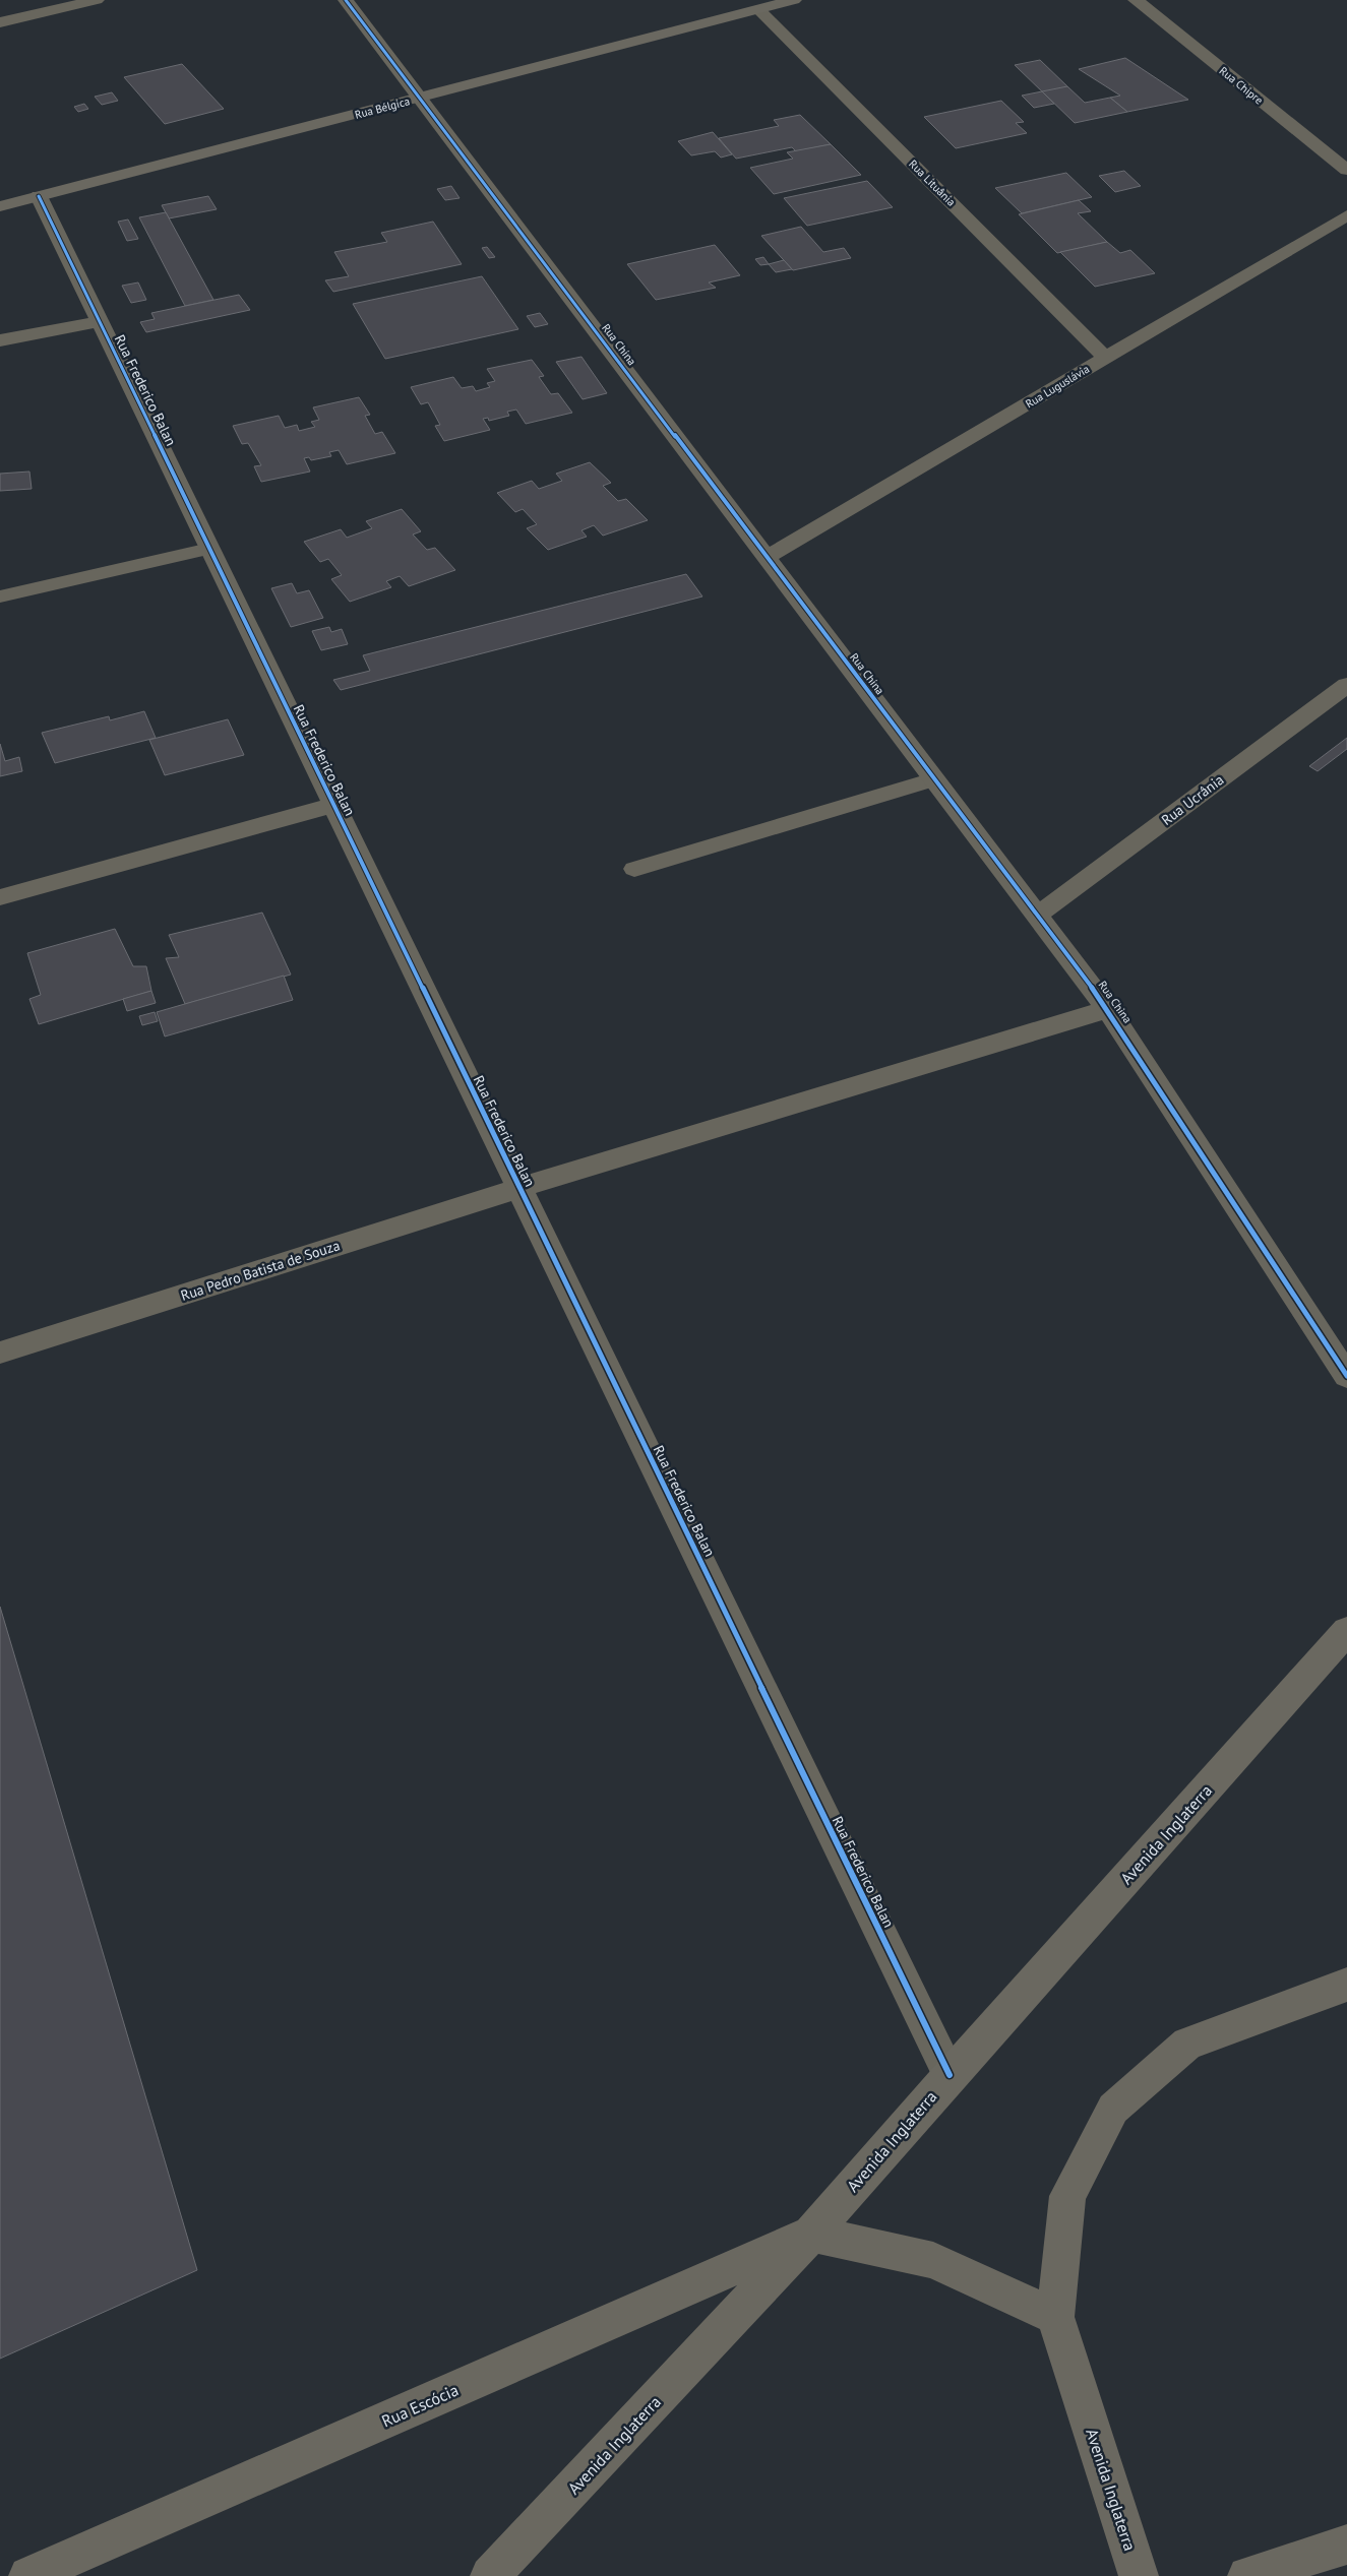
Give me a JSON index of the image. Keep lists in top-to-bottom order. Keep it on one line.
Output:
{"streets":{"street":["Rua Chipre","Rua Bélgica","Rua Lituânia","Rua China","Rua Luguslávia","Rua Frederico Balan","Rua Ucrânia","Rua Pedro Batista de Souza","Avenida Inglaterra","Rua Escócia"]},"crossings":[["Rua Bélgica","Rua Lituânia"],["Rua Bélgica","Rua China"],["Rua Bélgica","Rua Frederico Balan"],["Rua Lituânia","Rua Luguslávia"],["Rua China","Rua Luguslávia"],["Rua China","Rua Ucrânia"],["Rua China","Rua Pedro Batista de Souza"],["Rua Frederico Balan","Rua Pedro Batista de Souza"],["Rua Frederico Balan","Avenida Inglaterra"],["Avenida Inglaterra","Rua Escócia"]]}
